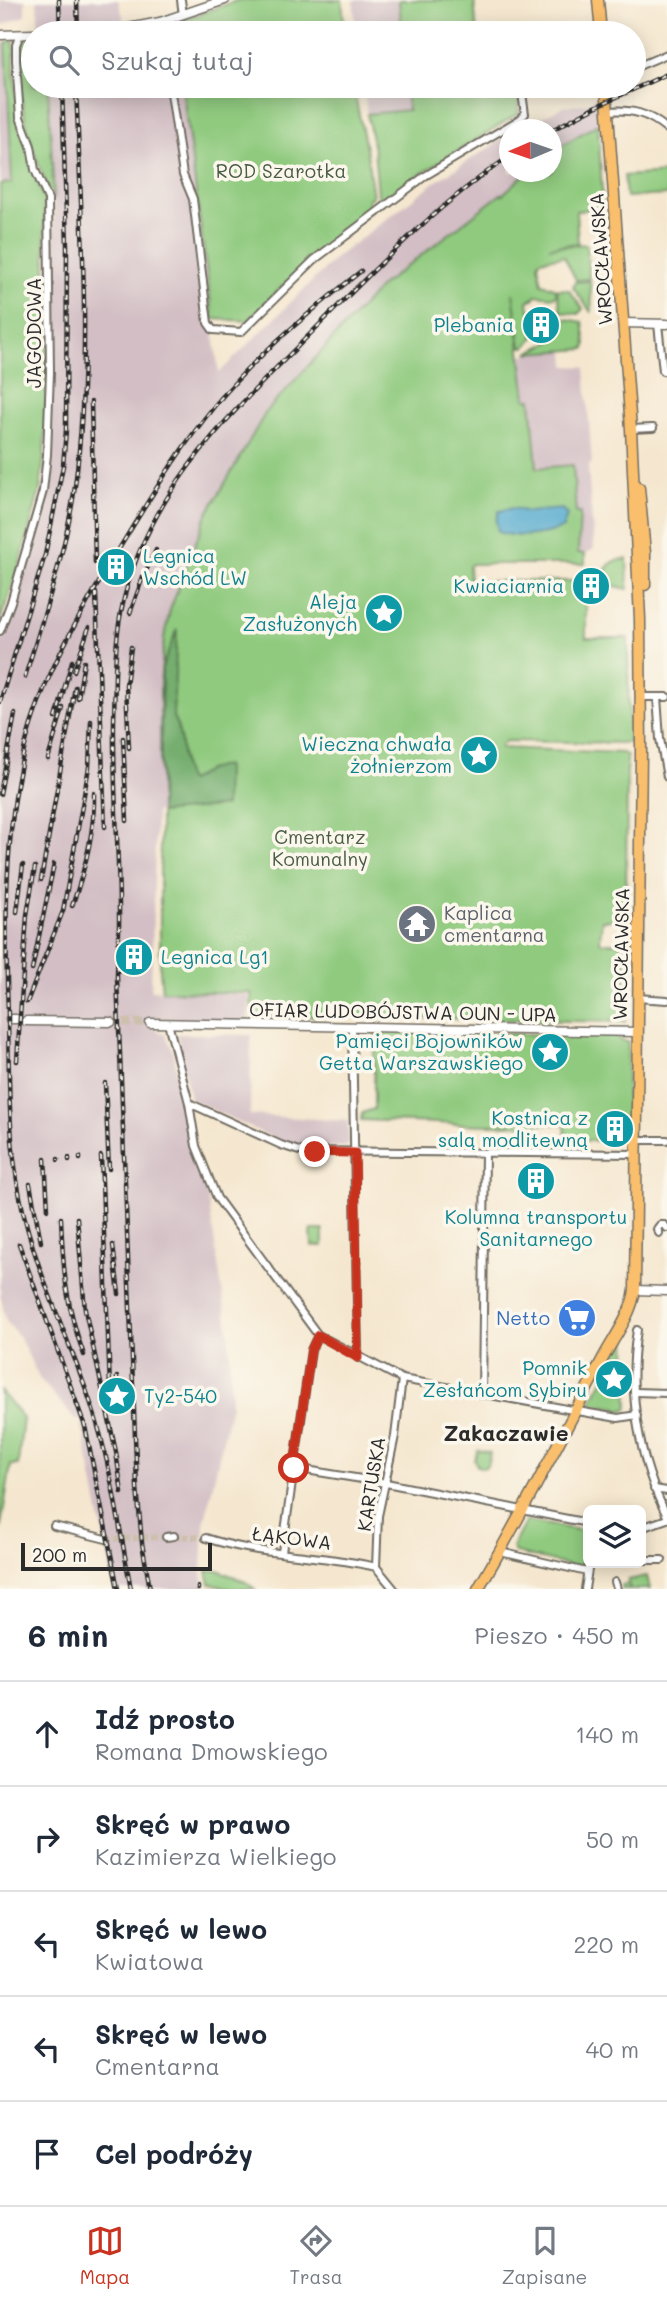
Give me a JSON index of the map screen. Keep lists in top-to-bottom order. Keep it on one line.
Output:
{"streets":{"main road":["WROCŁAWSKA"],"street":["JAGODOWA","OFIAR LUDOBÓJSTWA OUN - UPA","KARTUSKA","ŁĄKOWA"]},"crossings":[["WROCŁAWSKA","OFIAR LUDOBÓJSTWA OUN - UPA"],["KARTUSKA","ŁĄKOWA"]],"districts":["Zakaczawie"],"parks":["ROD Szarotka","Cmentarz Komunalny"],"places":{"building":["Plebania","Legnica Wschód LW","Kwiaciarnia","Legnica Lg1","Kostnica z salą modlitewną","Kolumna transportu Sanitarnego"],"place":["Aleja Zasłużonych","Wieczna chwała żołnierzom","Pamięci Bojowników Getta Warszawskiego","Pomnik Zesłańcom Sybiru","Ty2-540"],"temple":["Kaplica cmentarna"],"supermarket":["Netto"]},"scale_bar":"200 m","north":"left","page":{"search":"Szukaj tutaj","scale":"200 m","heading":["6 min","Pieszo · 450 m"],"list":[["Idź prosto","Romana Dmowskiego","140 m"],["Skręć w prawo","Kazimierza Wielkiego","50 m"],["Skręć w lewo","Kwiatowa","220 m"],["Skręć w lewo","Cmentarna","40 m"],"Cel podróży"],"nav":["Mapa","Trasa","Zapisane"]}}
